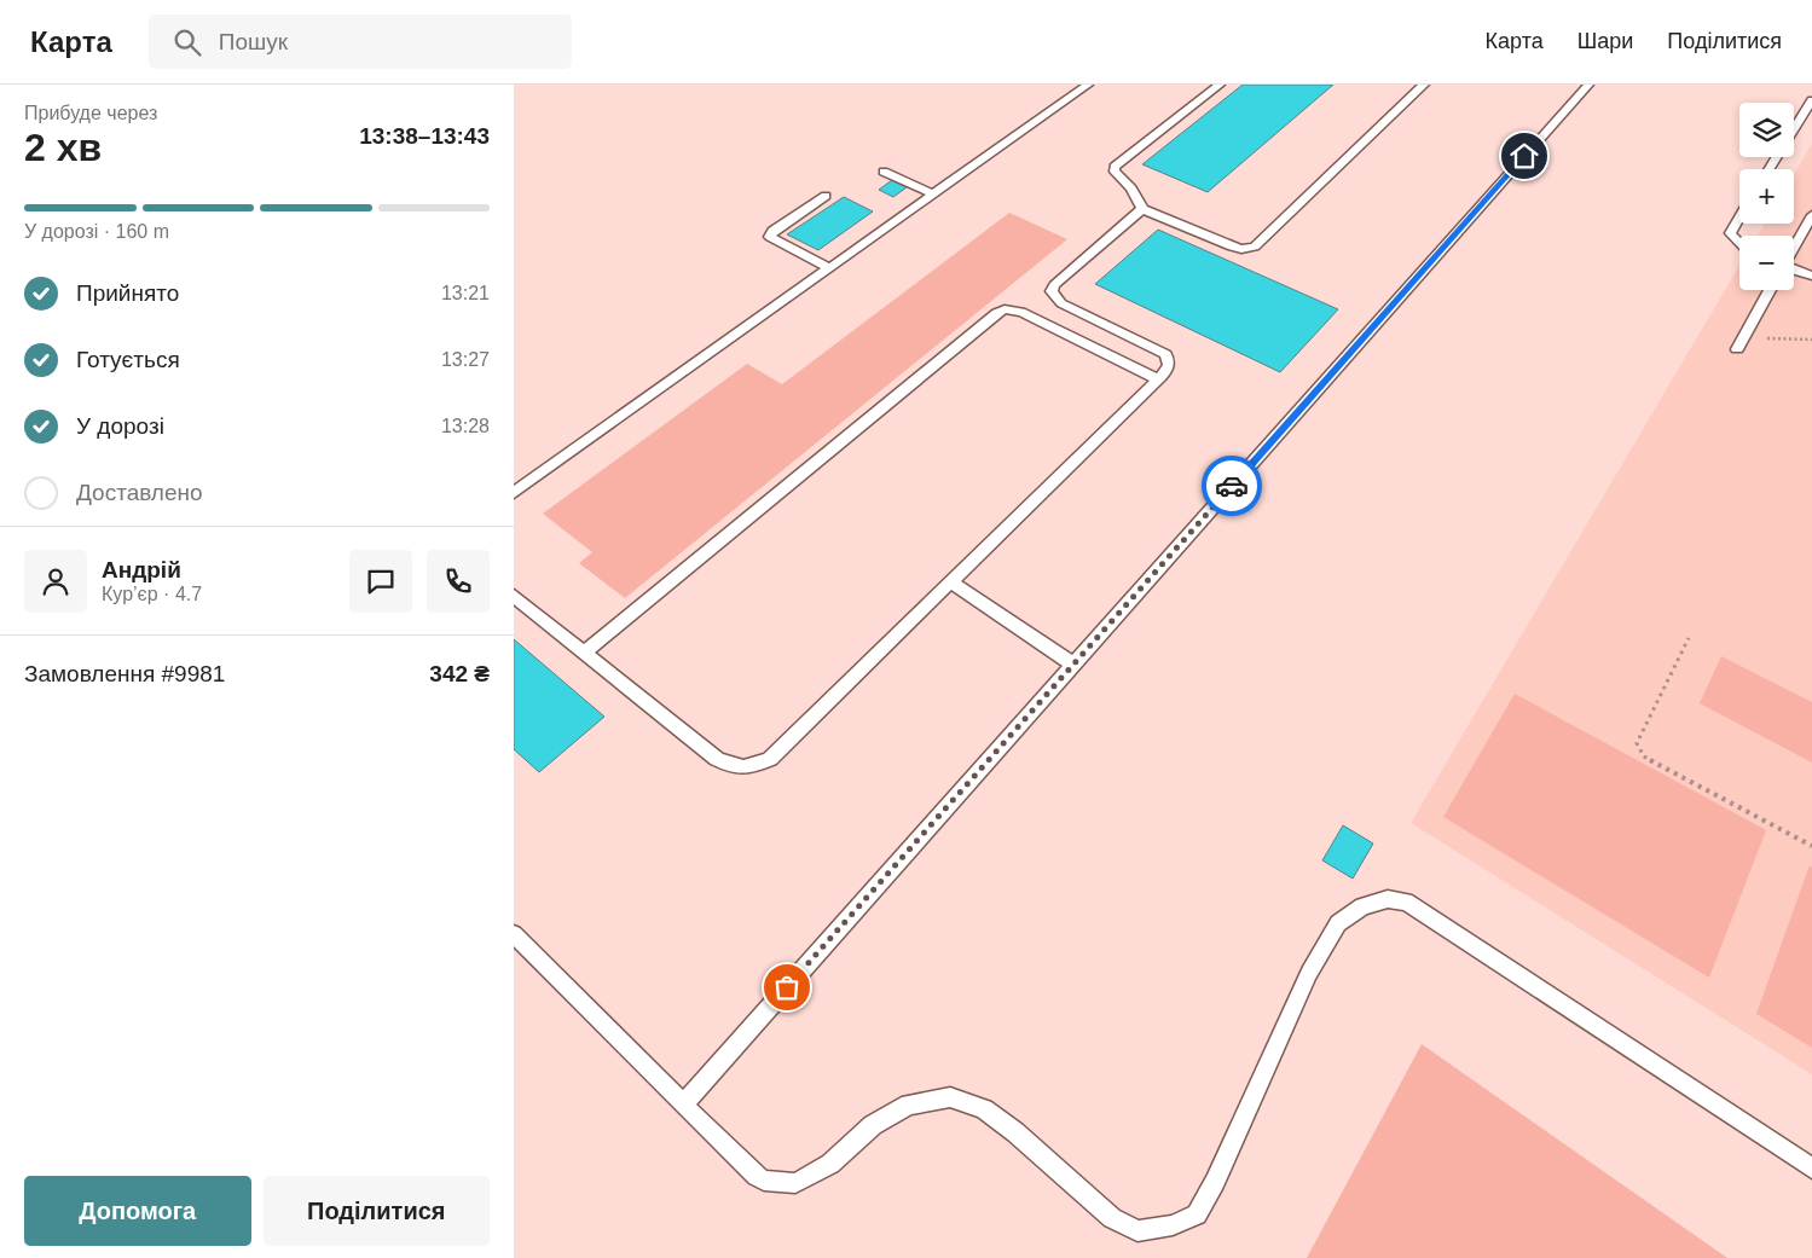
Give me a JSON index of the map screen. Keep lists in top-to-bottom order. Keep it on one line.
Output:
{"page":{"header":"Карта","search":"Пошук","nav":["Карта","Шари","Поділитися"],"heading":["2 хв","Прибуде через","13:38–13:43"],"panel":["Андрій","Кур’єр · 4.7","Замовлення #9981","342 ₴"],"map_buttons":["+","−"],"bar":"У дорозі · 160 m","list":[["Прийнято","13:21"],["Готується","13:27"],["У дорозі","13:28"],"Доставлено"],"buttons":["Допомога","Поділитися"]}}
